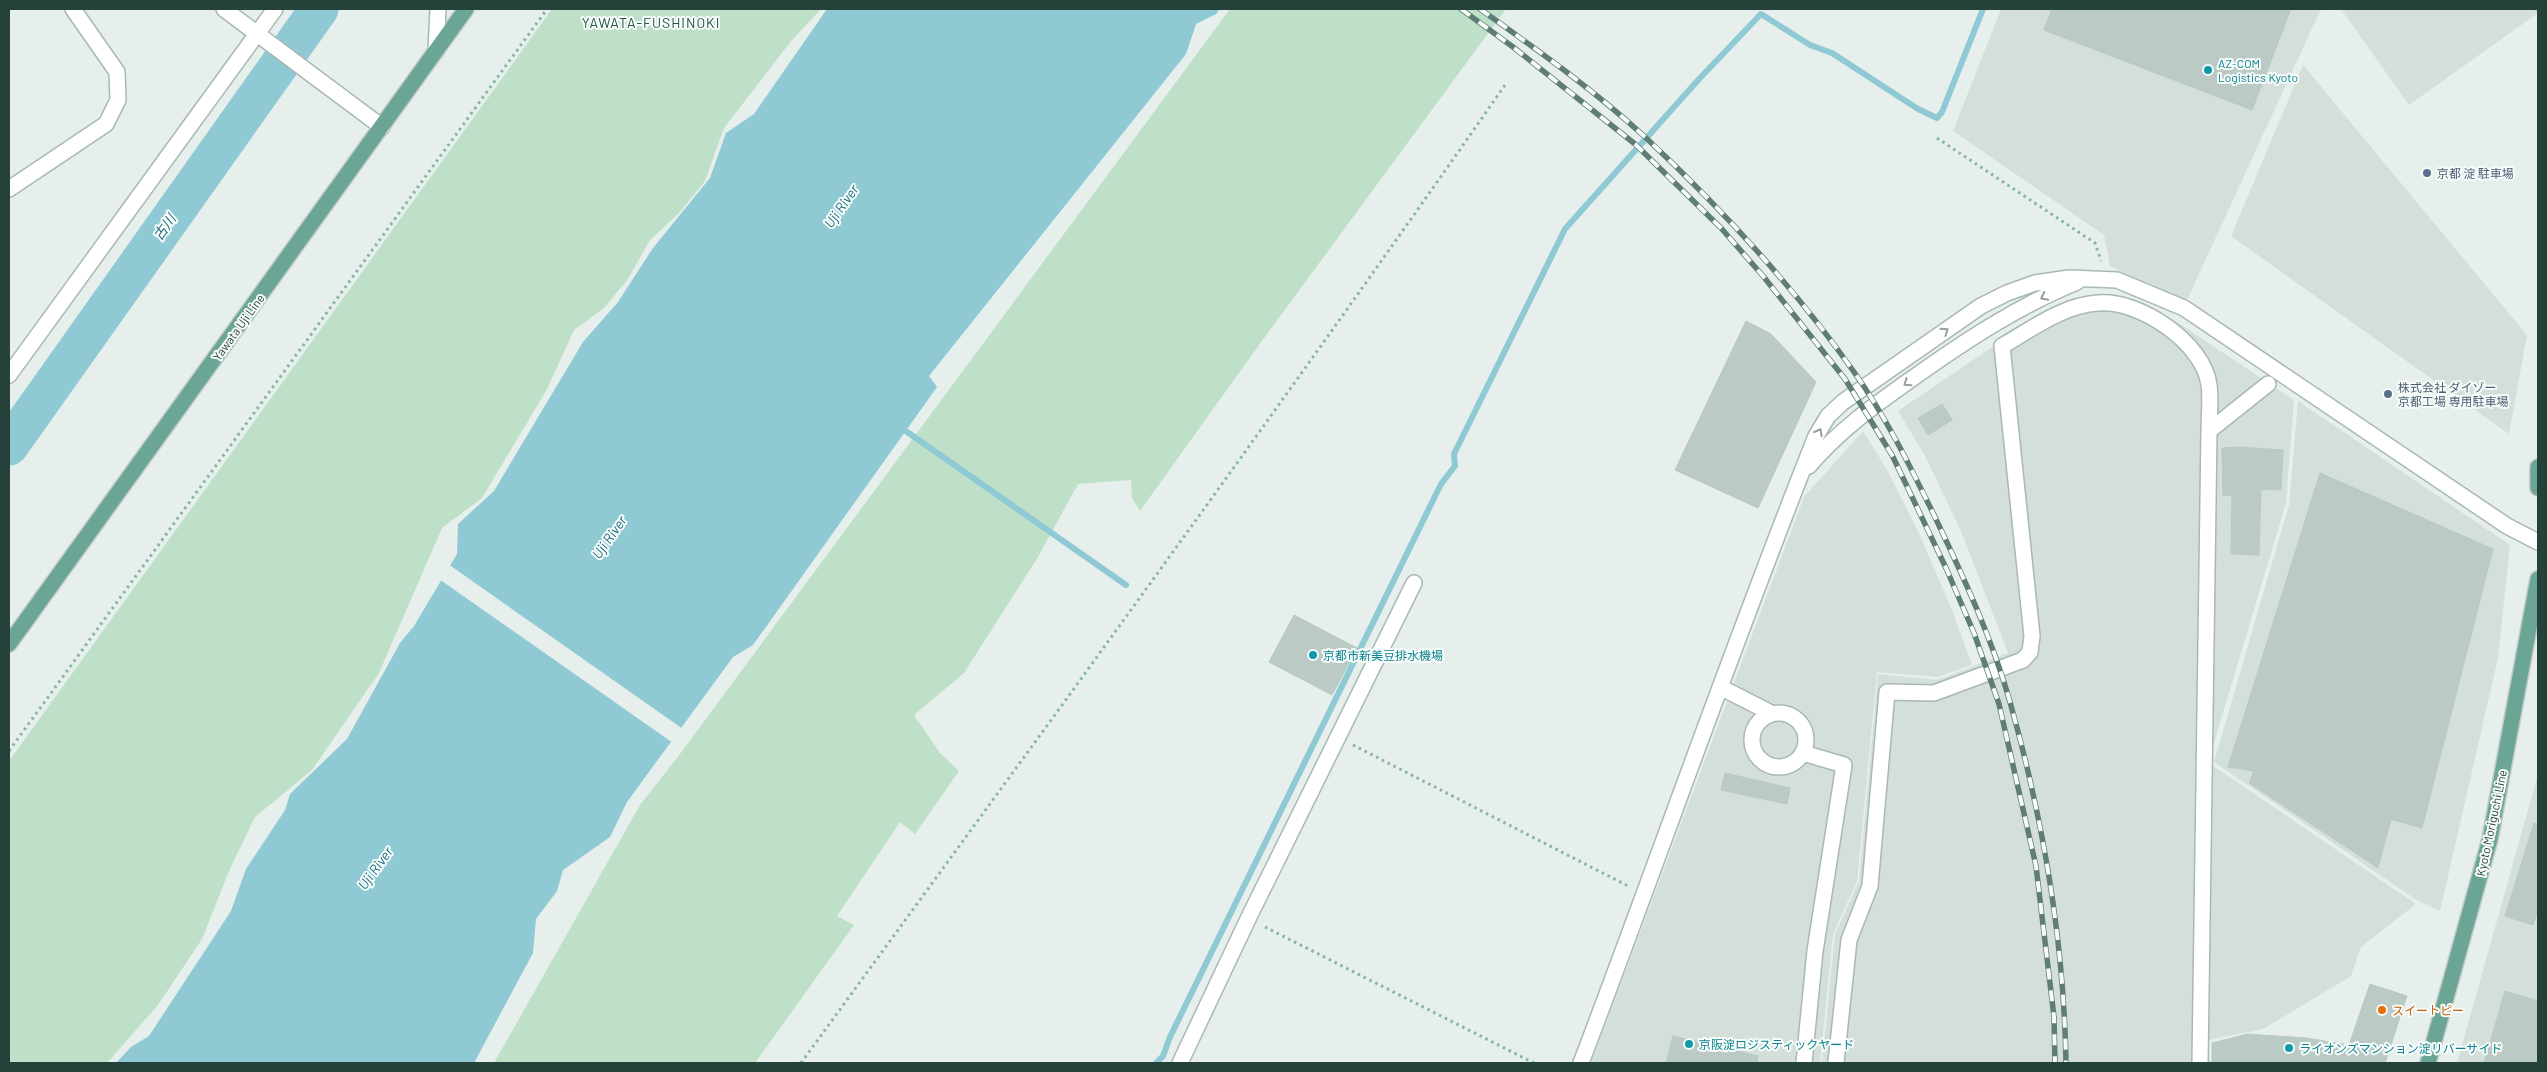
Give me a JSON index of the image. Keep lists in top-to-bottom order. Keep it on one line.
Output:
{"streets":{"main road":["Yawata Uji Line","Kyoto Moriguchi Line"]},"districts":["YAWATA-FUSHINOKI"],"water":["Uji River","古川"],"places":["AZ-COM Logistics Kyoto","京都 淀 駐車場","株式会社 ダイゾー 京都工場 専用駐車場","京都市新美豆排水機場","スイートピー","京阪淀ロジスティックヤード","ライオンズマンション淀リバーサイド"]}
